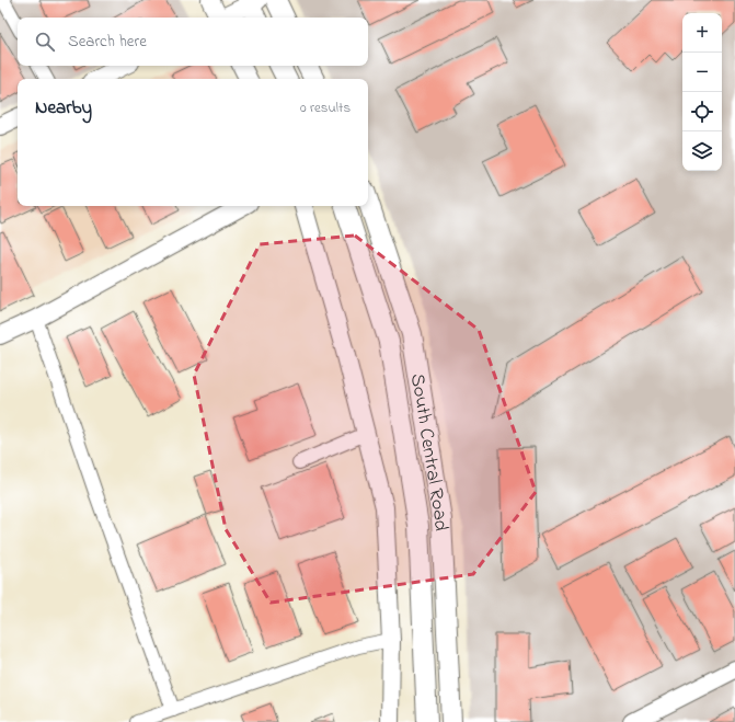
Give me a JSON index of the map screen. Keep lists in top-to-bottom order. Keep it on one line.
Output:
{"streets":{"main road":["South Central Road"]},"page":{"map_buttons":["+","−"],"search":"Search here","heading":["Nearby","0 results"]}}
